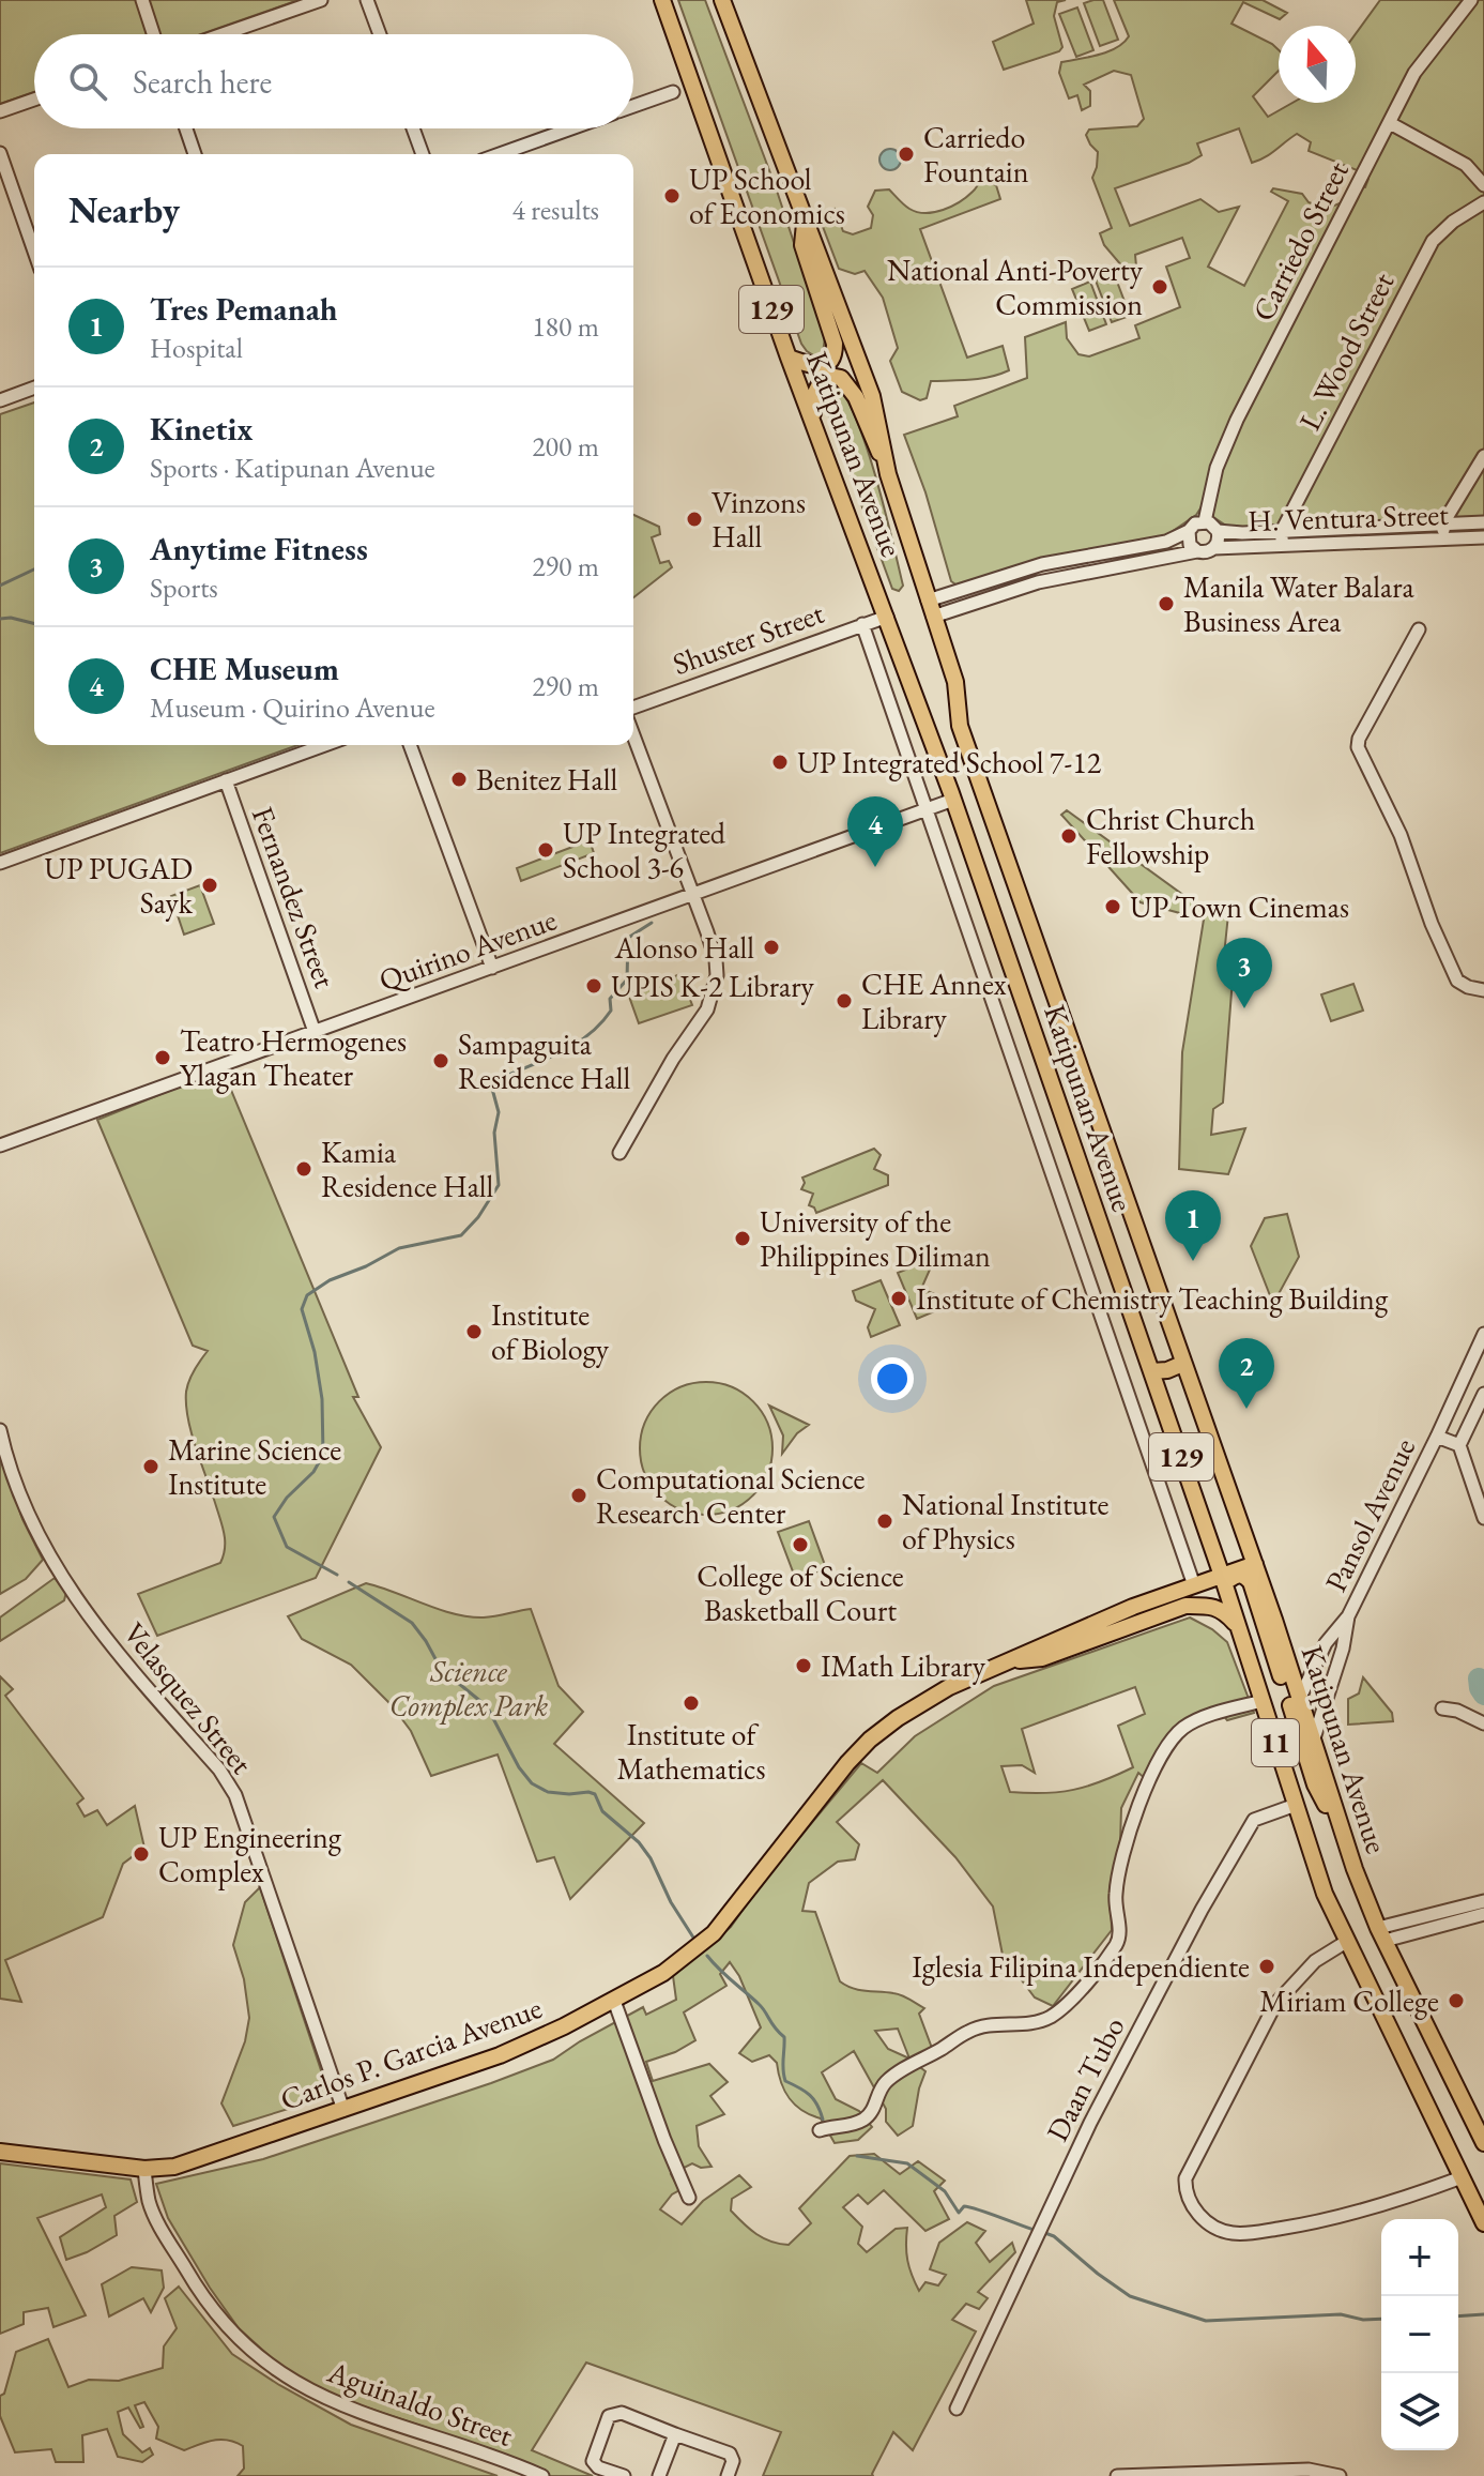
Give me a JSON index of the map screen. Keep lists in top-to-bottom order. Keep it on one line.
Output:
{"streets":{"main road":["129","Katipunan Avenue","11","Carlos P. Garcia Avenue"],"street":["Carriedo Street","L. Wood Street","H. Ventura Street","Shuster Street","Fernandez Street","Quirino Avenue","Pansol Avenue","Velasquez Street","Daan Tubo","Aguinaldo Street"]},"crossings":[["Carriedo Street","H. Ventura Street"],["L. Wood Street","H. Ventura Street"],["Katipunan Avenue","Shuster Street"],["Katipunan Avenue","Quirino Avenue"],["Katipunan Avenue","Pansol Avenue"],["Katipunan Avenue","Carlos P. Garcia Avenue"],["Katipunan Avenue","Daan Tubo"],["Fernandez Street","Quirino Avenue"],["Velasquez Street","Carlos P. Garcia Avenue"],["Carlos P. Garcia Avenue","Aguinaldo Street"]],"parks":["Science Complex Park"],"places":["Carriedo Fountain","UP School of Economics","National Anti-Poverty Commission","Vinzons Hall","Manila Water Balara Business Area","UP Integrated School 7-12","Benitez Hall","Christ Church Fellowship","UP Integrated School 3-6","UP PUGAD Sayk","UP Town Cinemas","Alonso Hall","UPIS K-2 Library","CHE Annex Library","Teatro Hermogenes Ylagan Theater","Sampaguita Residence Hall","Kamia Residence Hall","University of the Philippines Diliman","Institute of Chemistry Teaching Building","Institute of Biology","Marine Science Institute","Computational Science Research Center","National Institute of Physics","College of Science Basketball Court","IMath Library","Institute of Mathematics","UP Engineering Complex","Iglesia Filipina Independiente","Miriam College"],"north":"top","page":{"search":"Search here","heading":["Nearby","4 results"],"list":[{"mark":"1","name":"Tres Pemanah","note":"Hospital","value":"180 m"},{"mark":"2","name":"Kinetix","note":"Sports · Katipunan Avenue","value":"200 m"},{"mark":"3","name":"Anytime Fitness","note":"Sports","value":"290 m"},{"mark":"4","name":"CHE Museum","note":"Museum · Quirino Avenue","value":"290 m"}],"pins":["4","3","1","2"],"map_buttons":["+","−"]}}
